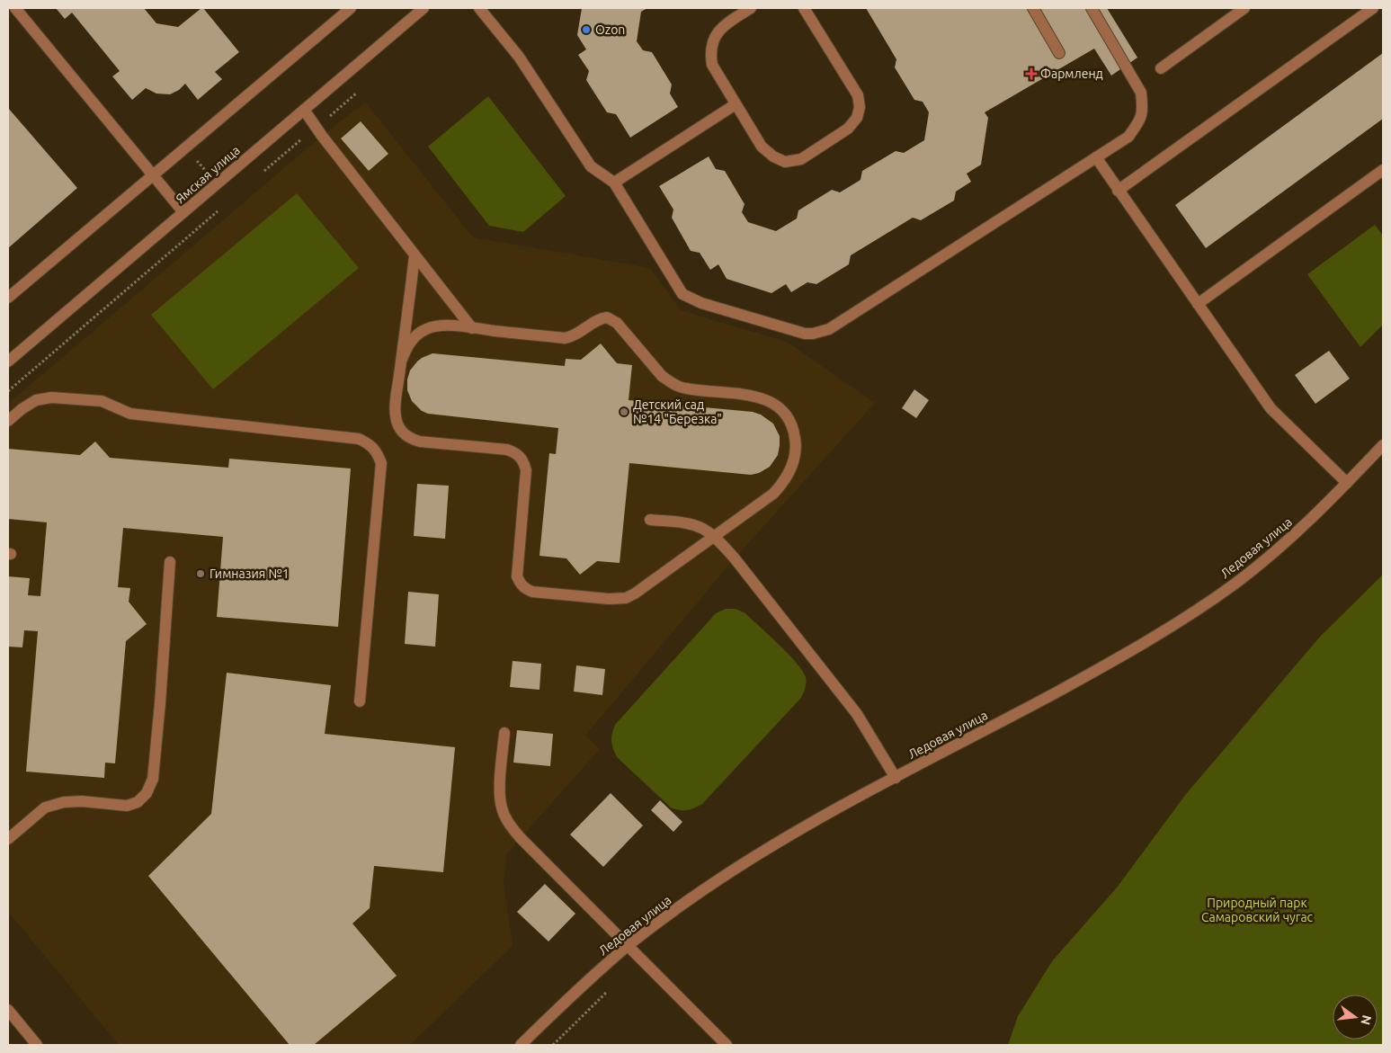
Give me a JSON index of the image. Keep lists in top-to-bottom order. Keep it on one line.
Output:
{"streets":{"street":["Ямская улица","Ледовая улица"]},"parks":["Природный парк Самаровский чугас"],"places":{"other":["Ozon","Детский сад №14 \"Березка\"","Гимназия №1"],"health":["Фармленд"]},"north":"right"}
